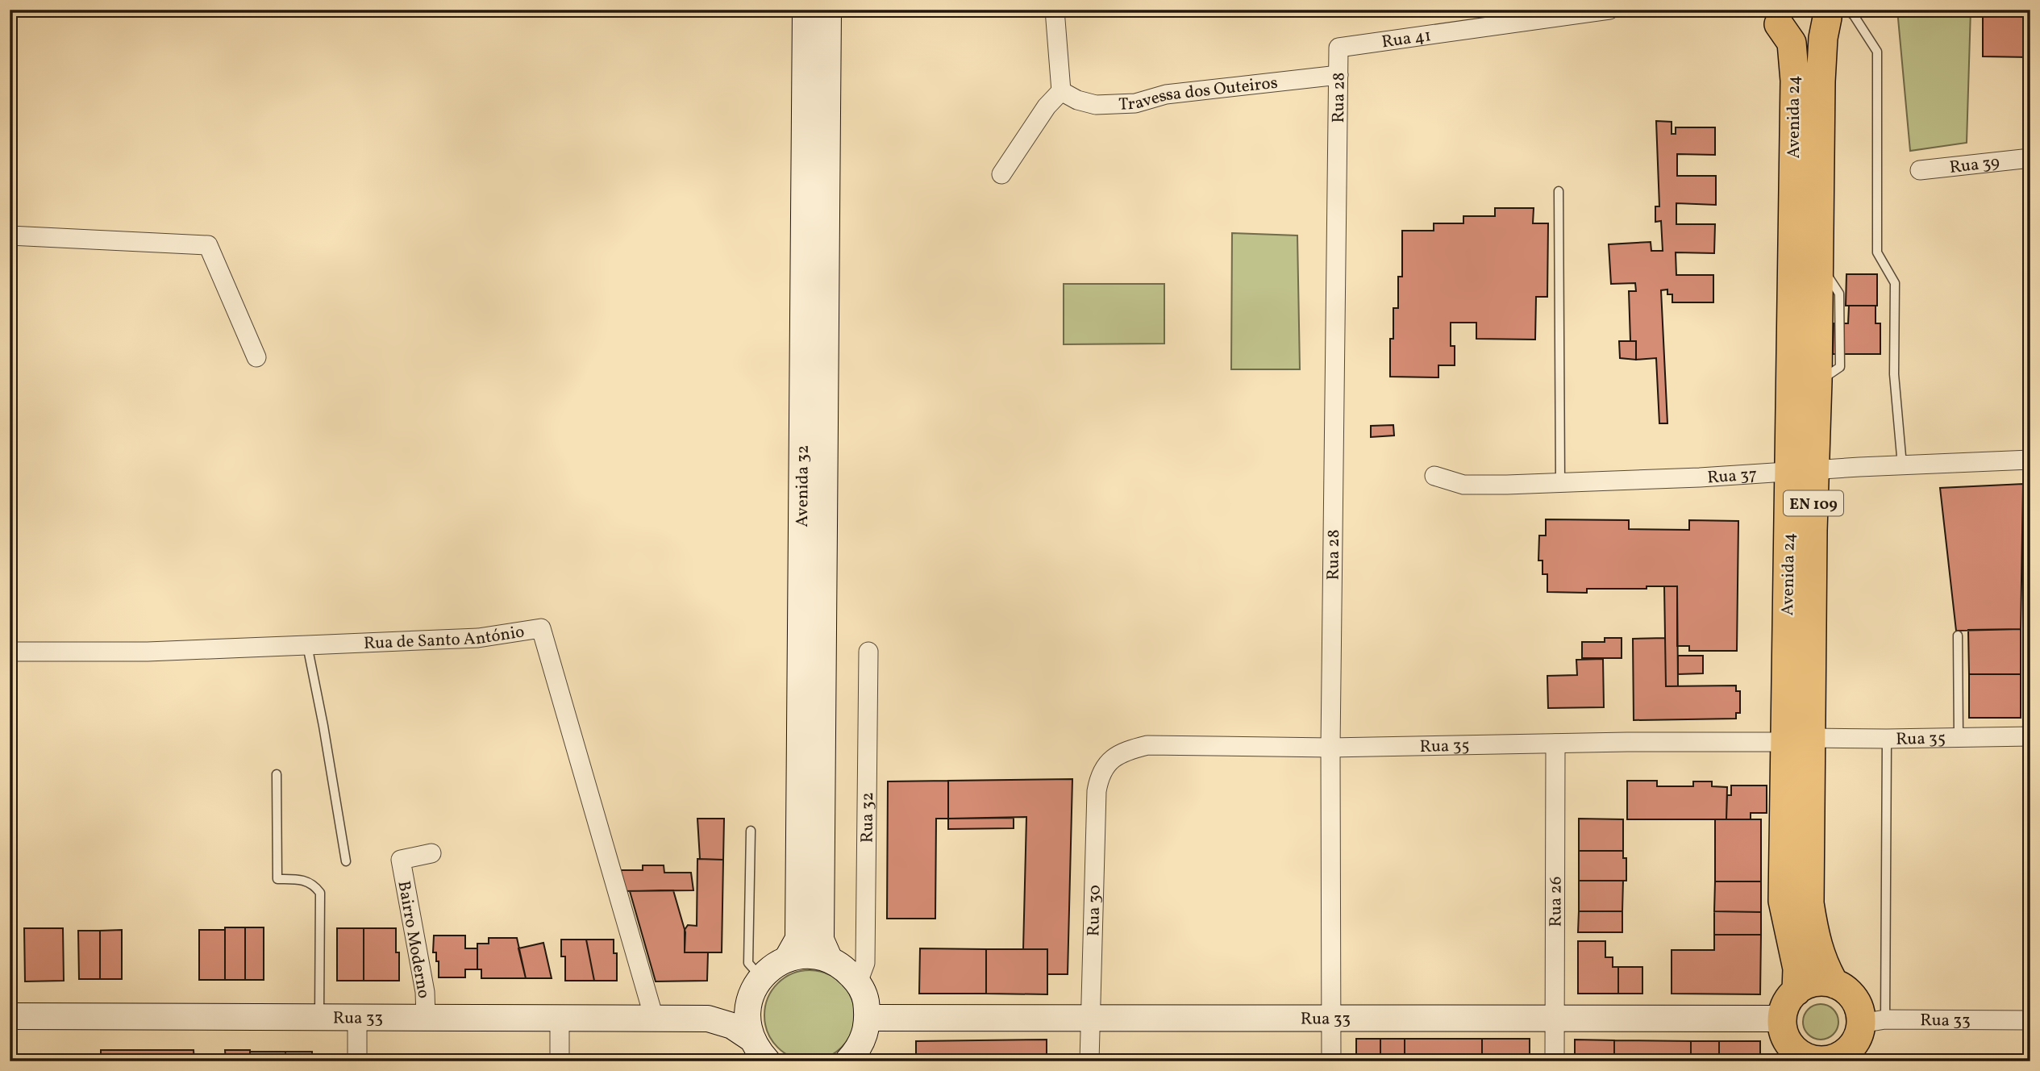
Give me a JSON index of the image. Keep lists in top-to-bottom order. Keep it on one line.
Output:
{"streets":{"main road":["Avenida 24","Avenida 32","EN 109","Rua 33"],"street":["Rua 41","Travessa dos Outeiros","Rua 28","Rua 39","Rua 37","Rua de Santo António","Rua 35","Rua 32","Rua 26","Rua 30","Bairro Moderno"]},"crossings":[["Rua 41","Rua 28"],["Travessa dos Outeiros","Rua 28"],["Rua 28","Rua 35"],["Rua 28","Rua 33"],["Avenida 24","Rua 37"],["Avenida 24","Rua 35"],["Avenida 24","Rua 33"],["Avenida 32","Rua 33"],["Rua de Santo António","Rua 33"],["Rua 35","Rua 26"],["Rua 35","Rua 30"],["Rua 26","Rua 33"],["Rua 30","Rua 33"],["Bairro Moderno","Rua 33"]]}
